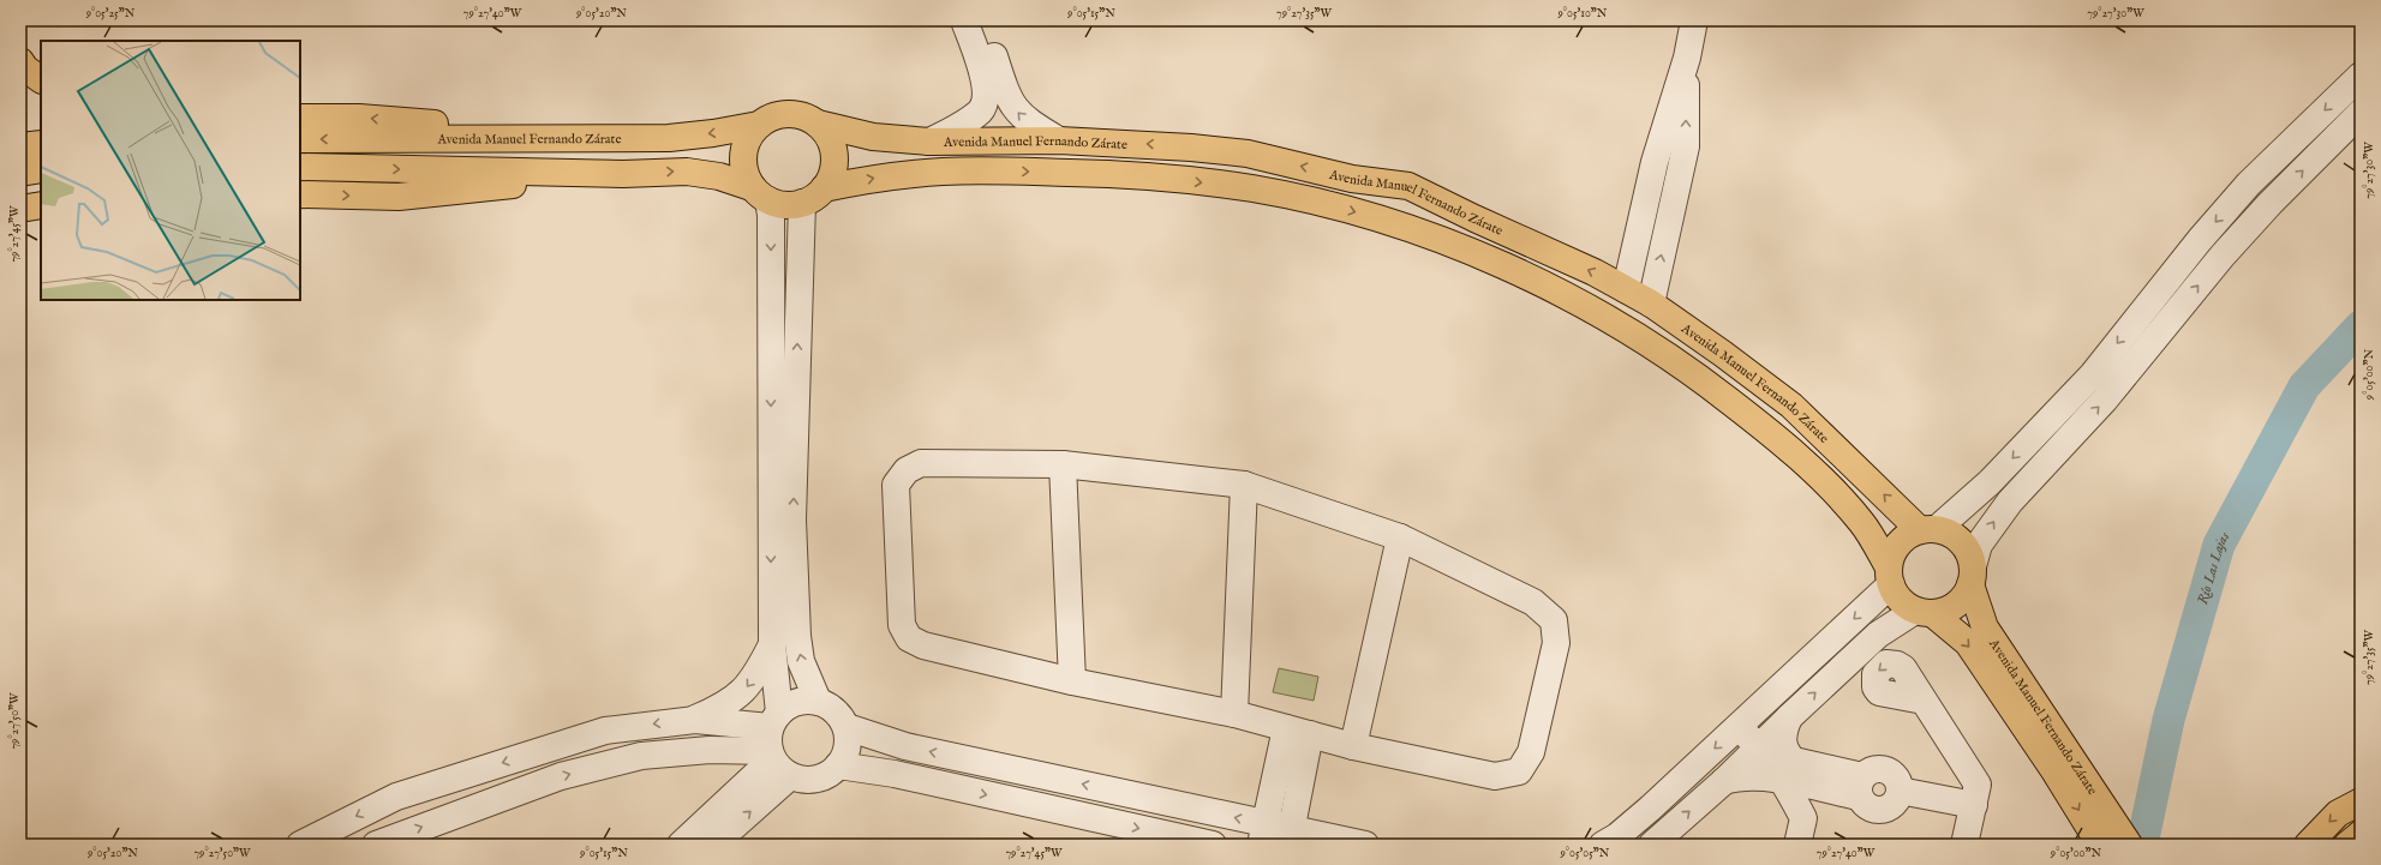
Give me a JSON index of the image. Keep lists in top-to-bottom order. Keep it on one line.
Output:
{"streets":{"main road":["Avenida Manuel Fernando Zárate"]},"water":["Río Las Lajas"],"coordinates":["9°05'25\"N","79°27'40\"W","9°05'20\"N","9°05'15\"N","79°27'35\"W","9°05'10\"N","79°27'30\"W","79°27'45\"W","9°05'00\"N","79°27'50\"W","9°05'05\"N"]}
